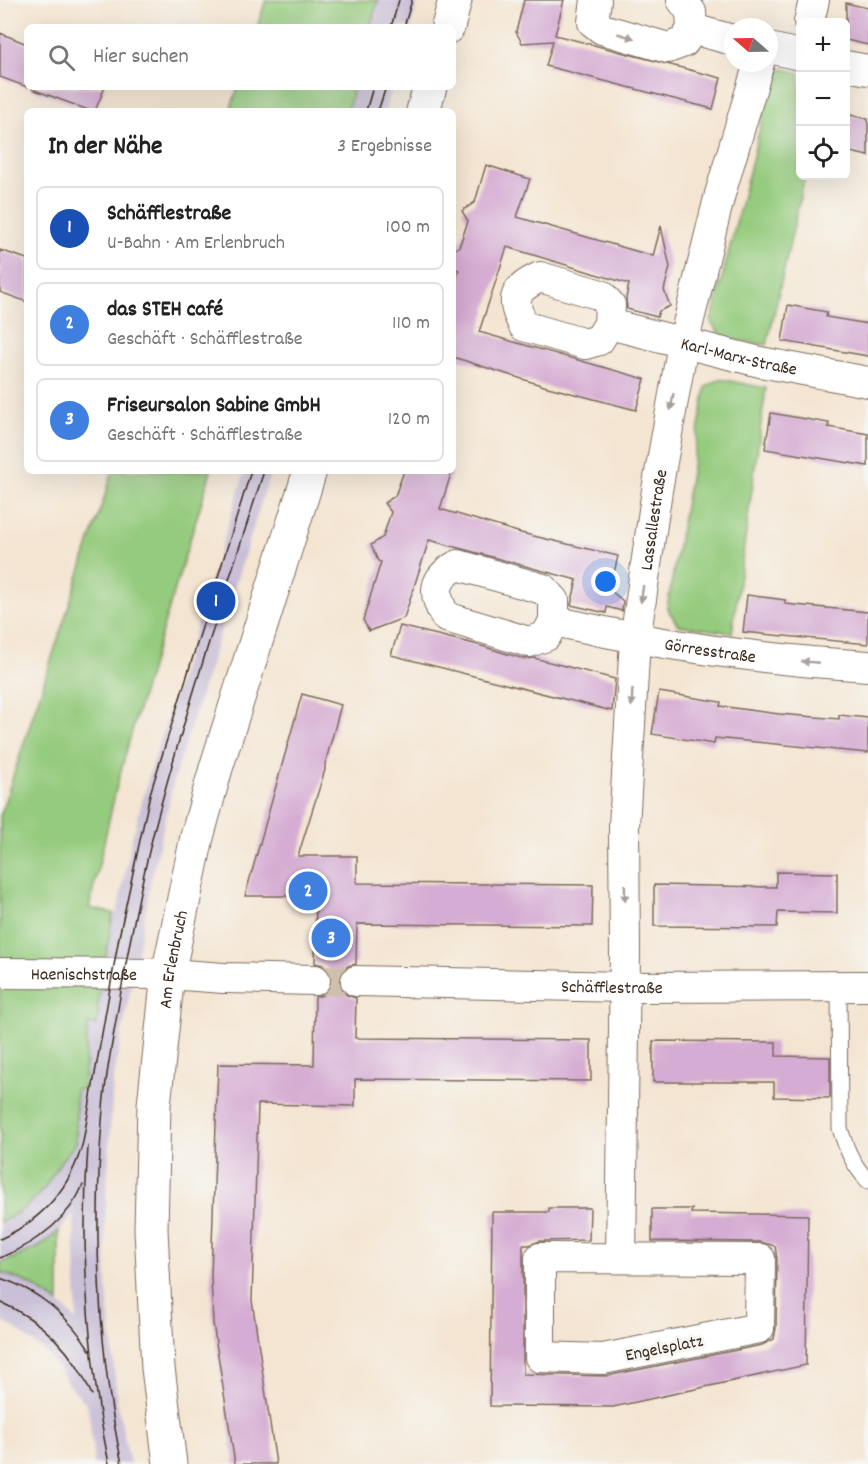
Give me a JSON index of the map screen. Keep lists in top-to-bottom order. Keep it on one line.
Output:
{"streets":{"main road":["Am Erlenbruch"],"street":["Karl-Marx-Straße","Lassallestraße","Görresstraße","Haenischstraße","Schäfflestraße","Engelsplatz"]},"crossings":[["Karl-Marx-Straße","Lassallestraße"],["Lassallestraße","Görresstraße"],["Lassallestraße","Schäfflestraße"],["Am Erlenbruch","Haenischstraße"]],"one_way":["Lassallestraße","Görresstraße"],"north":"left","page":{"map_buttons":["+","−"],"search":"Hier suchen","heading":["In der Nähe","3 Ergebnisse"],"list":[{"mark":"1","name":"Schäfflestraße","note":"U-Bahn · Am Erlenbruch","value":"100 m"},{"mark":"2","name":"das STEH café","note":"Geschäft · Schäfflestraße","value":"110 m"},{"mark":"3","name":"Friseursalon Sabine GmbH","note":"Geschäft · Schäfflestraße","value":"120 m"}],"pins":["1","2","3"]}}
